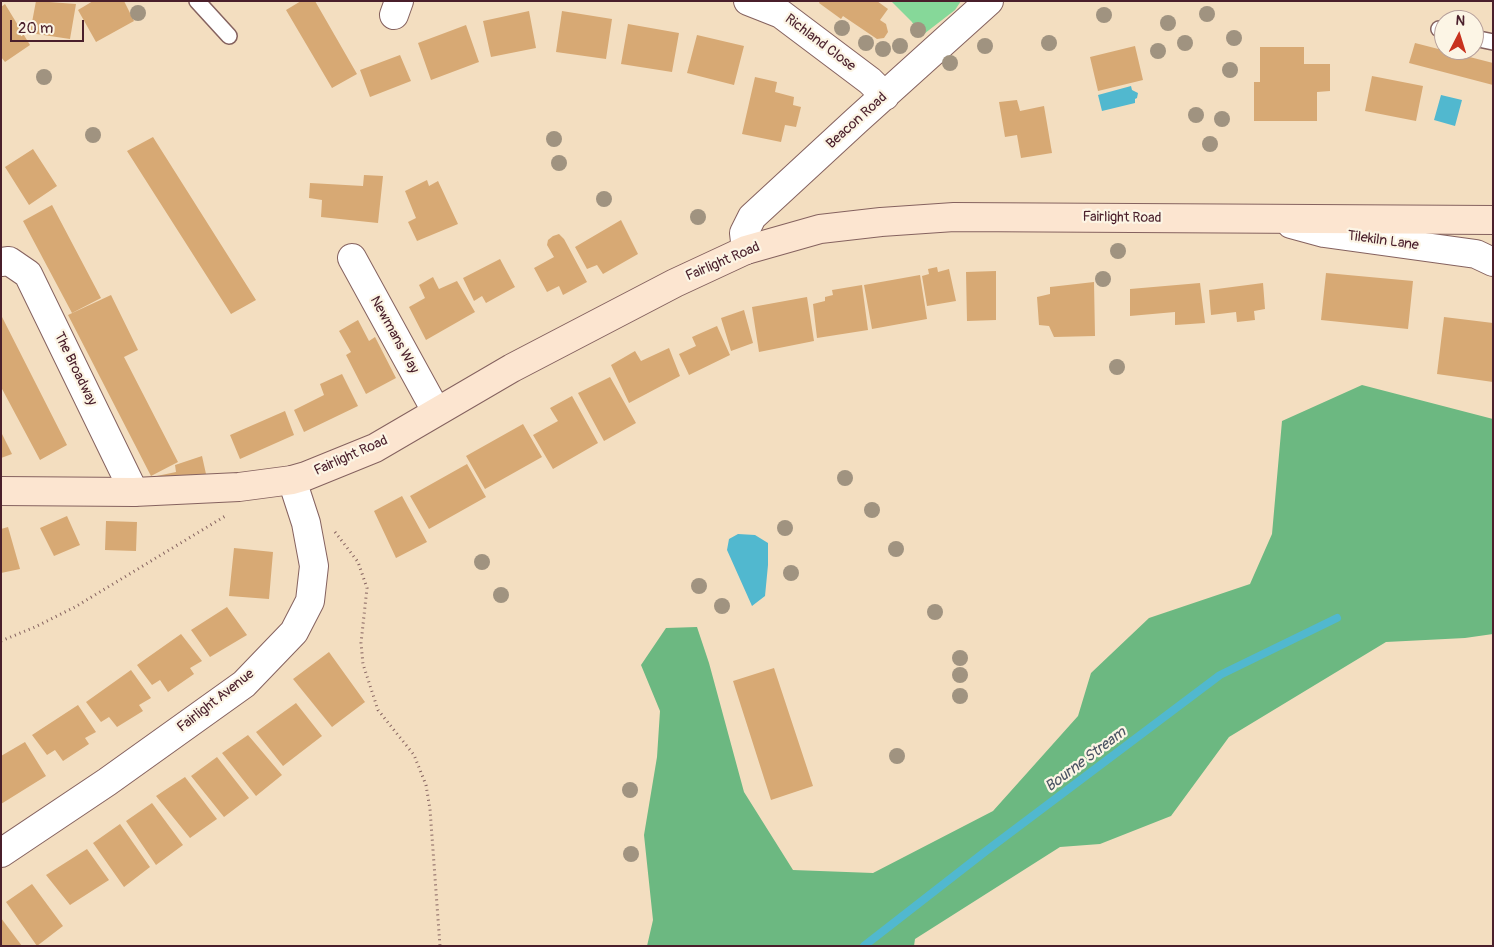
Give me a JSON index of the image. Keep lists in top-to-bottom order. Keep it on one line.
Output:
{"streets":{"street":["Richland Close","Beacon Road","Fairlight Road","Tilekiln Lane","Newmans Way","The Broadway","Fairlight Avenue"]},"crossings":[["Richland Close","Beacon Road"],["Beacon Road","Fairlight Road"],["Fairlight Road","Tilekiln Lane"],["Fairlight Road","Newmans Way"],["Fairlight Road","The Broadway"],["Fairlight Road","Fairlight Avenue"]],"water":["Bourne Stream"],"scale_bar":"20 m","north":"top"}
